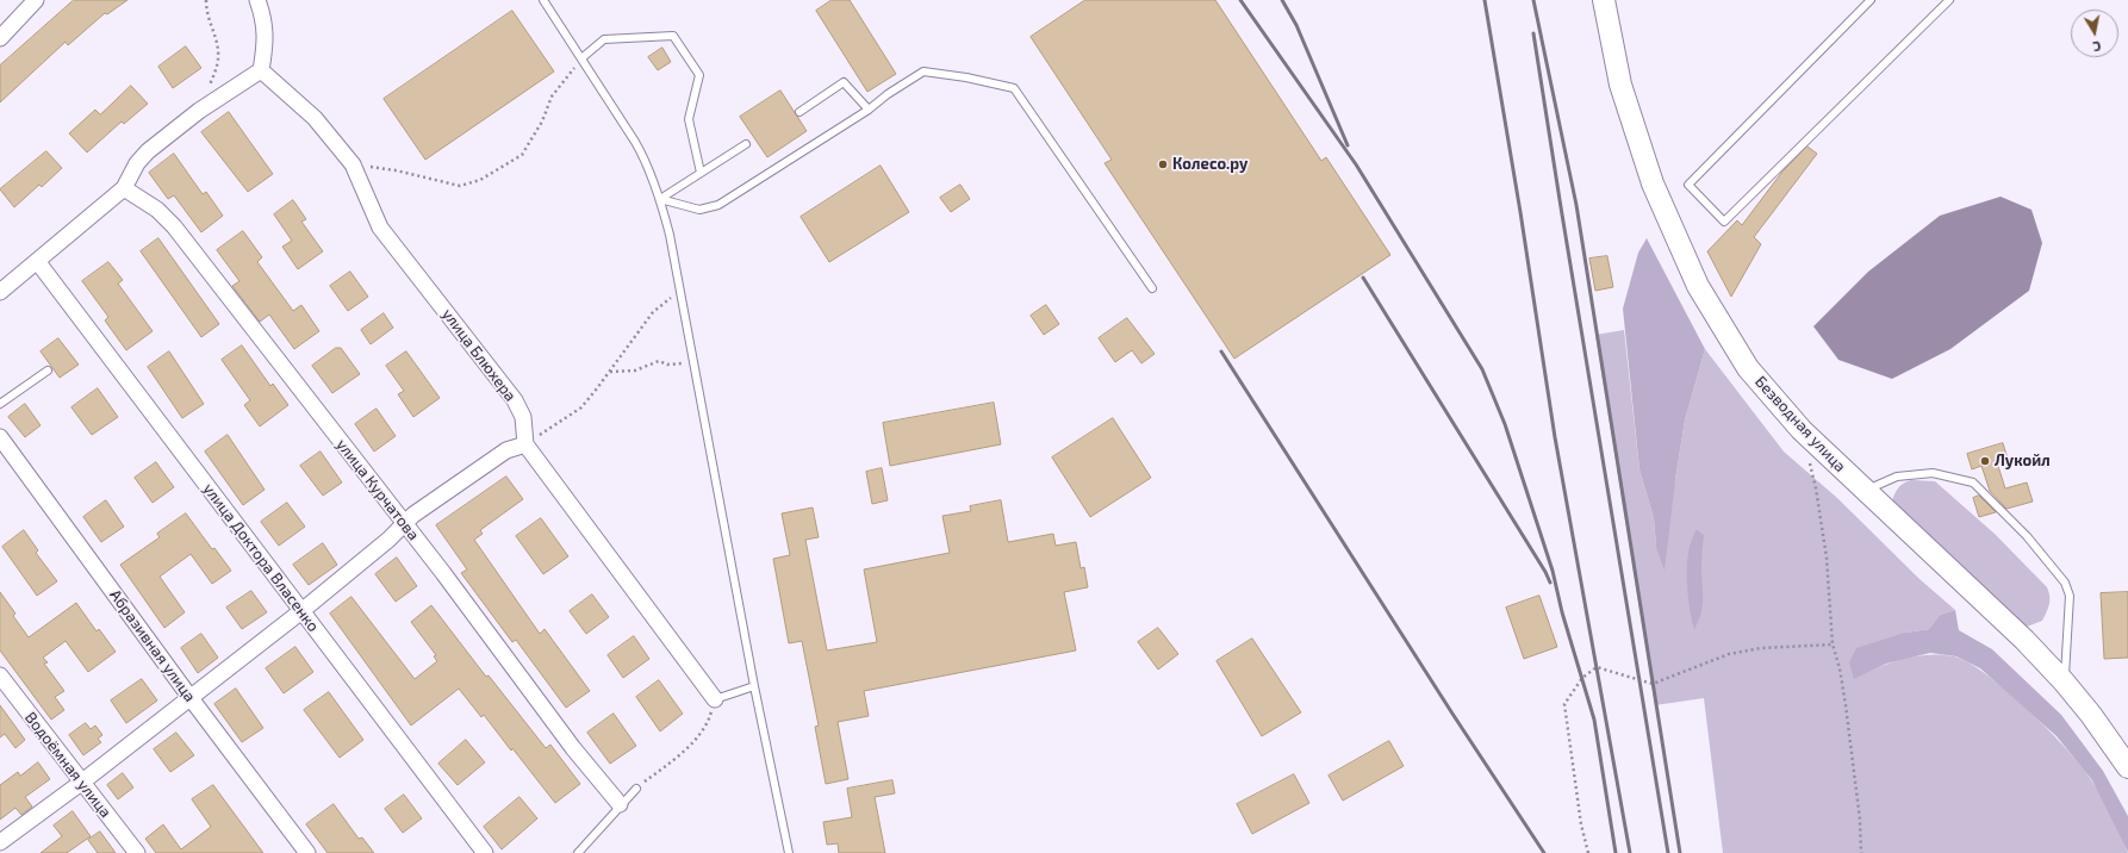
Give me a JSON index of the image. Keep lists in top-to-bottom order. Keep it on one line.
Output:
{"streets":{"main road":["Безводная улица"],"street":["улица Блюхера","улица Курчатова","улица Доктора Власенко","Абразивная улица","Водоёмная улица"]},"places":["Колесо.ру","Лукойл"],"north":"bottom"}
